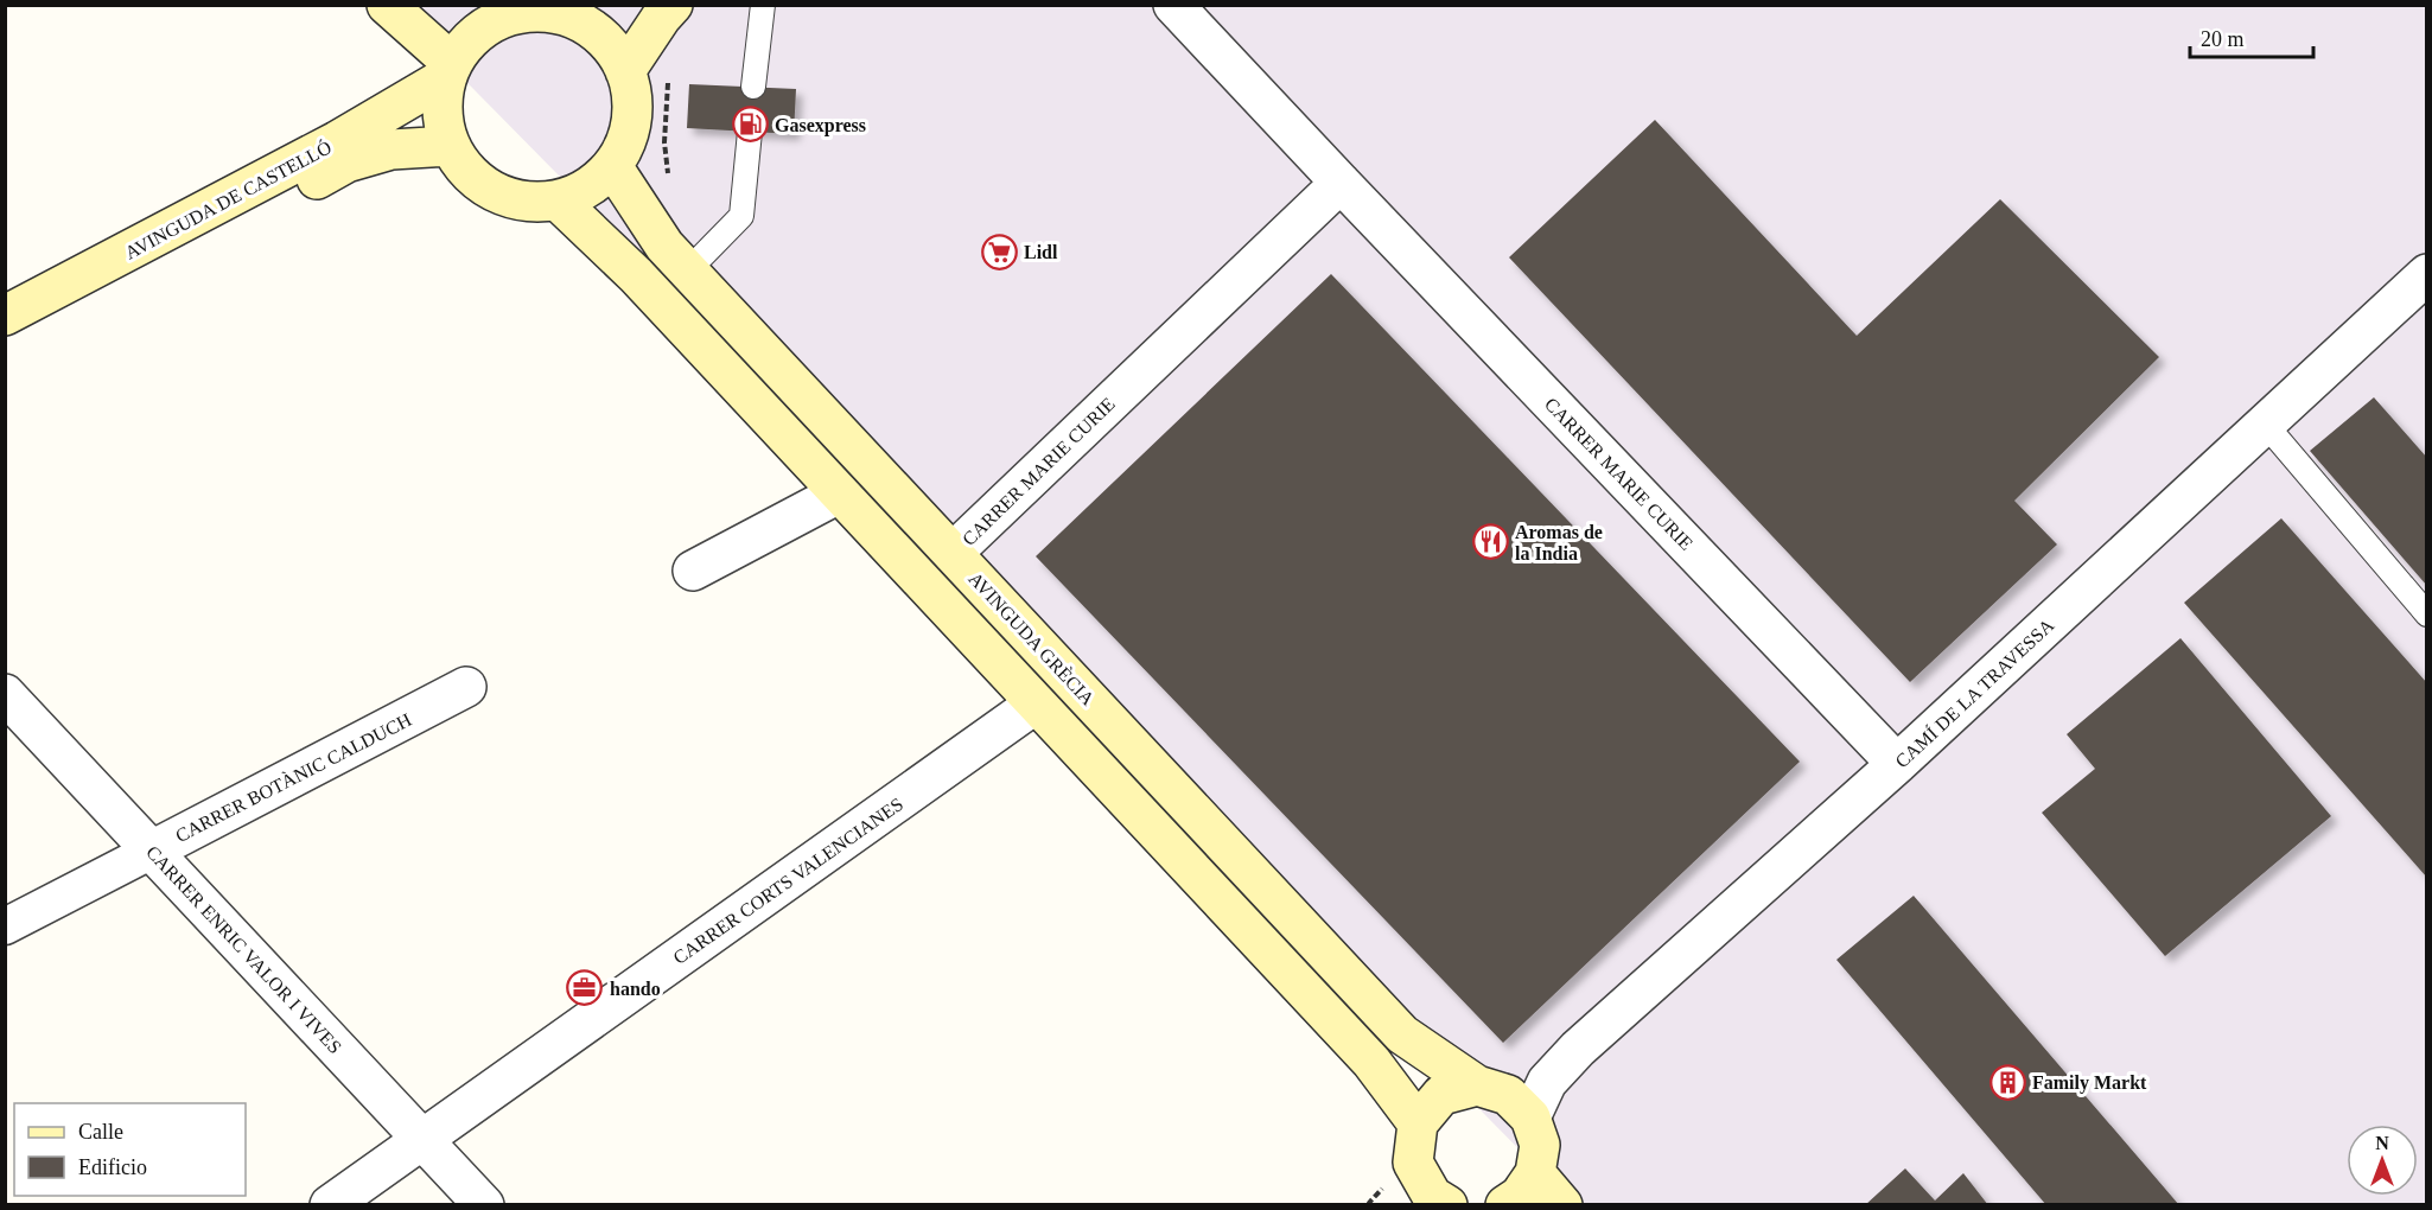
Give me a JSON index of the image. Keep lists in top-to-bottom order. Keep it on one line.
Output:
{"streets":{"main road":["AVINGUDA DE CASTELLÓ","AVINGUDA GRÈCIA"],"street":["CARRER MARIE CURIE","CAMÍ DE LA TRAVESSA","CARRER BOTÀNIC CALDUCH","CARRER CORTS VALENCIANES","CARRER ENRIC VALOR I VIVES"]},"crossings":[["AVINGUDA DE CASTELLÓ","AVINGUDA GRÈCIA"],["CARRER MARIE CURIE","AVINGUDA GRÈCIA"],["CARRER MARIE CURIE","CAMÍ DE LA TRAVESSA"],["AVINGUDA GRÈCIA","CAMÍ DE LA TRAVESSA"],["CARRER BOTÀNIC CALDUCH","CARRER ENRIC VALOR I VIVES"],["CARRER CORTS VALENCIANES","CARRER ENRIC VALOR I VIVES"]],"places":{"fuel station":["Gasexpress"],"supermarket":["Lidl"],"restaurant":["Aromas de la India"],"office":["hando"],"building":["Family Markt"]},"legend":["Calle","Edificio"],"scale_bar":"20 m","north":"top"}
